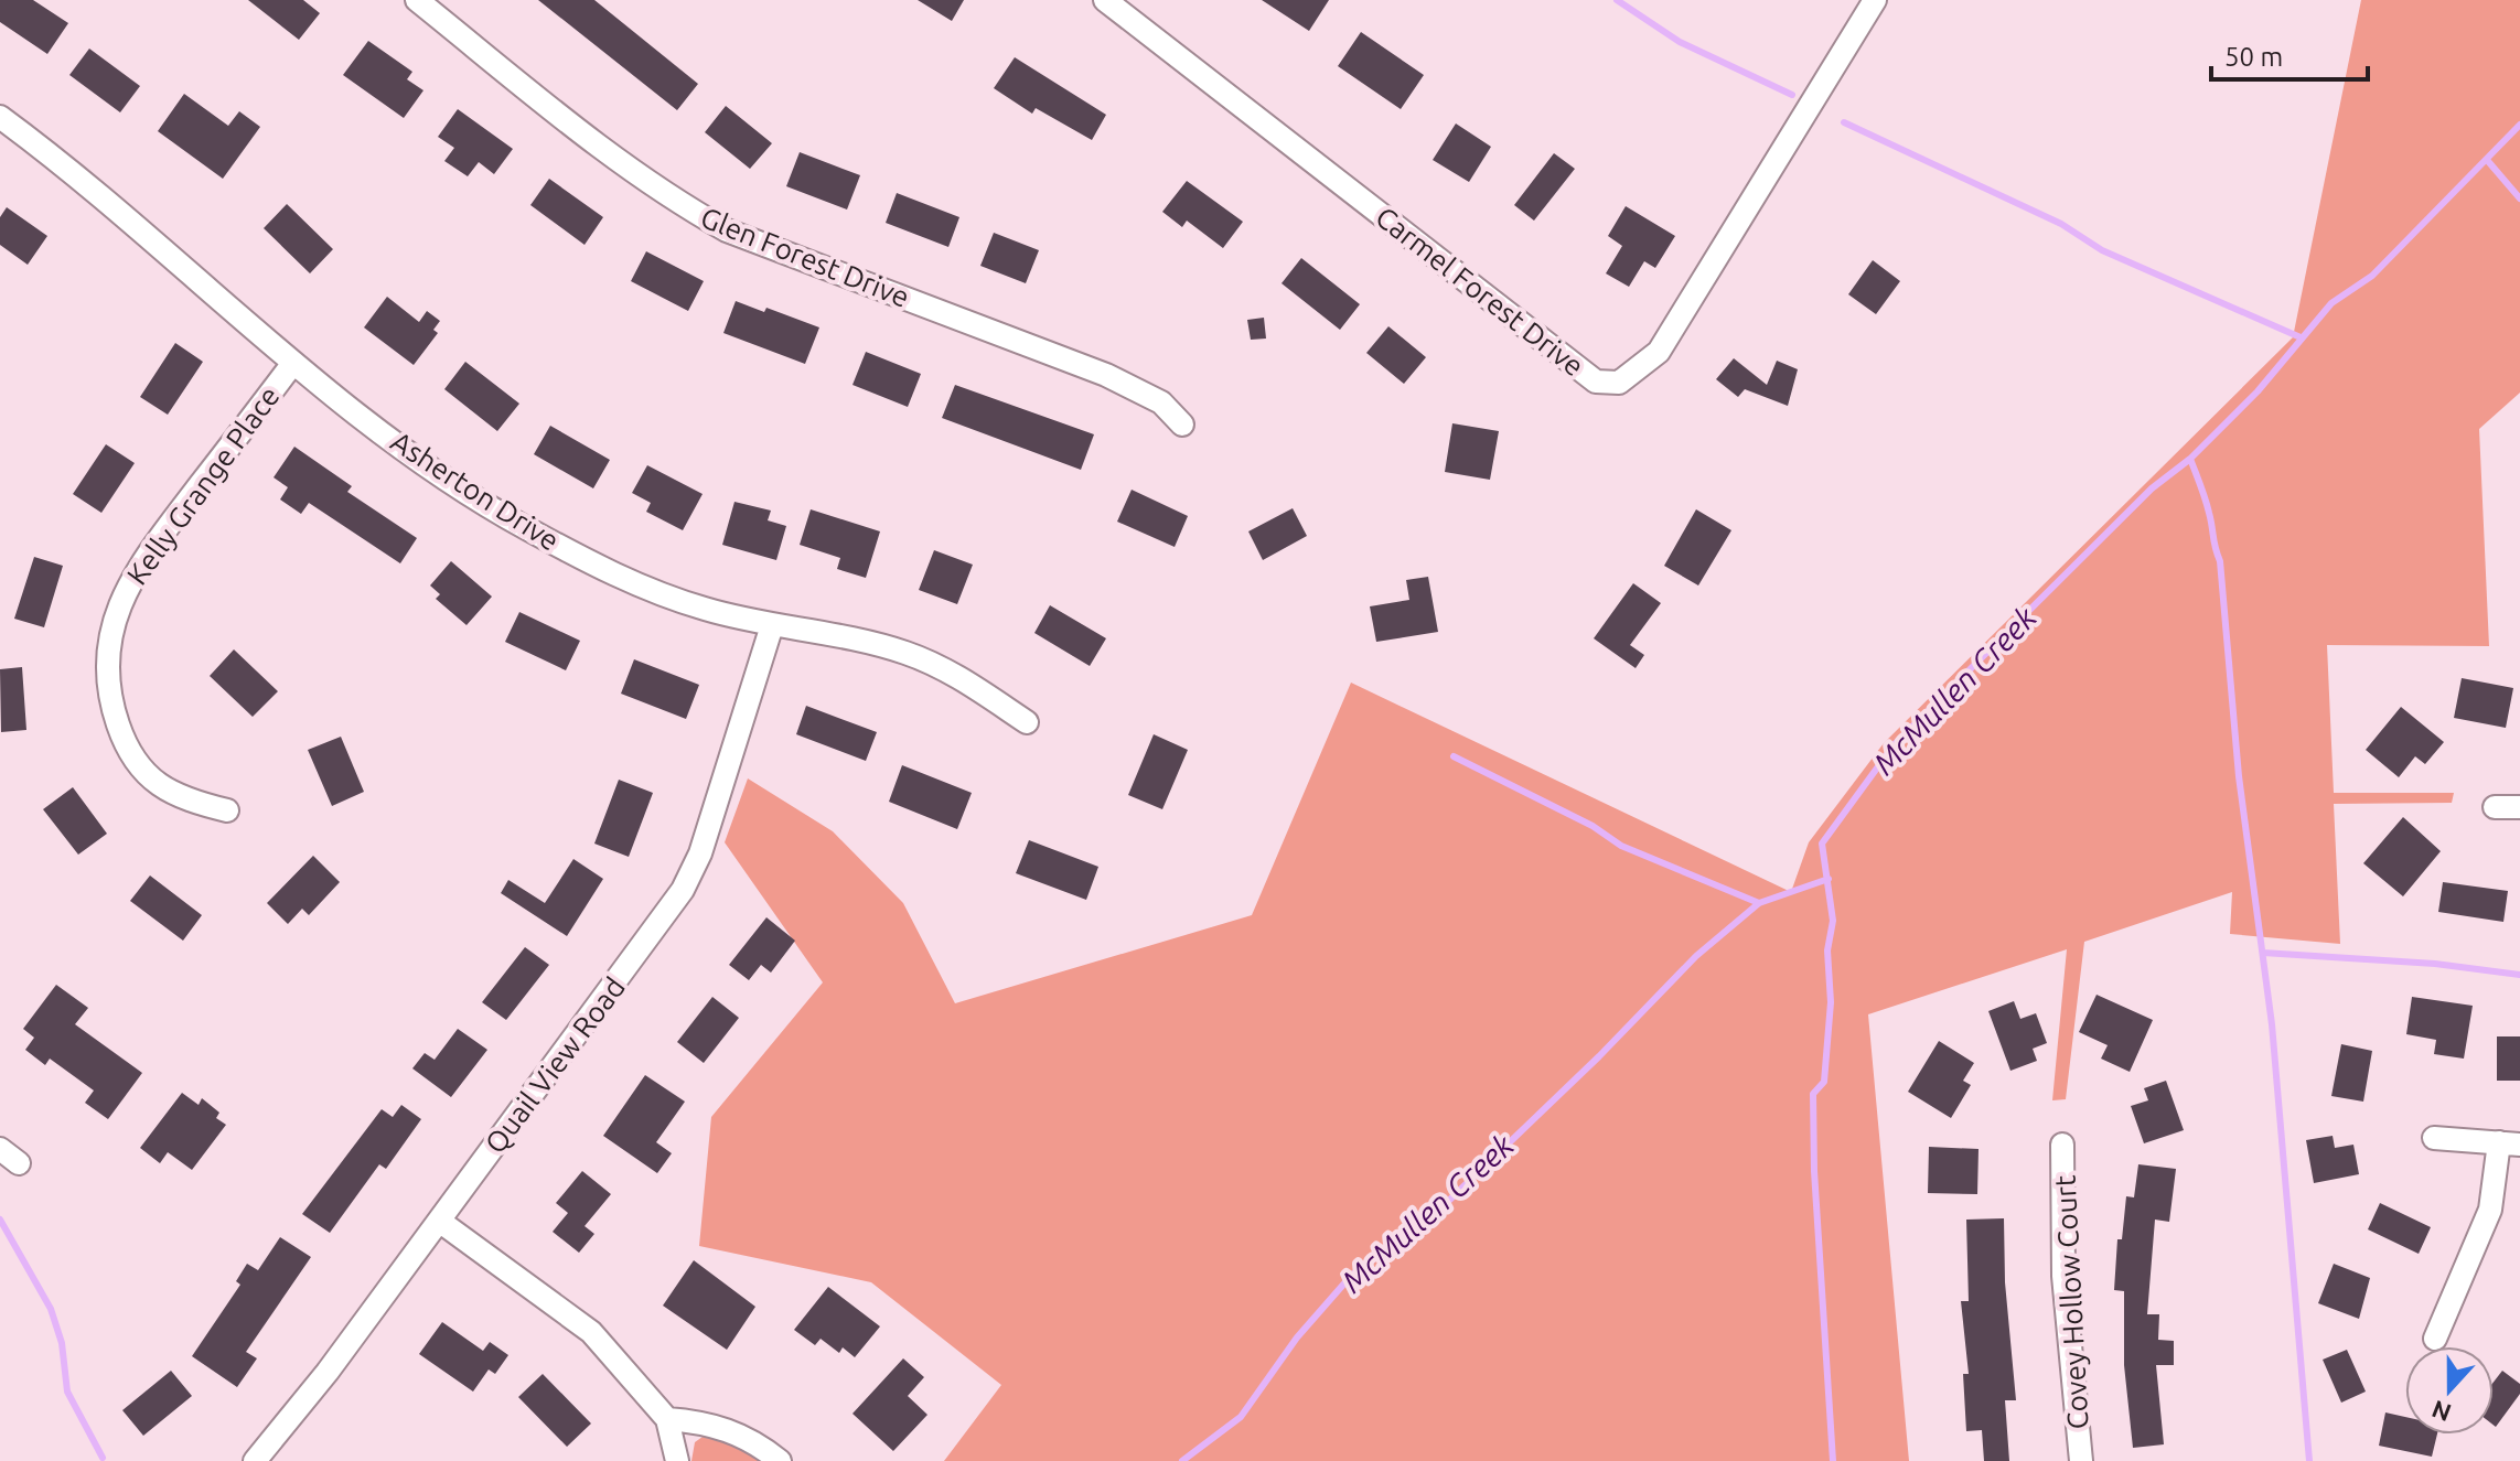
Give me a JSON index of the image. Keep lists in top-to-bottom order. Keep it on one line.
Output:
{"streets":{"street":["Glen Forest Drive","Carmel Forest Drive","Kelly Grange Place","Asherton Drive","Quail View Road","Covey Hollow Court"]},"crossings":[["Kelly Grange Place","Asherton Drive"],["Asherton Drive","Quail View Road"]],"water":["McMullen Creek"],"scale_bar":"50 m","north":"bottom"}
